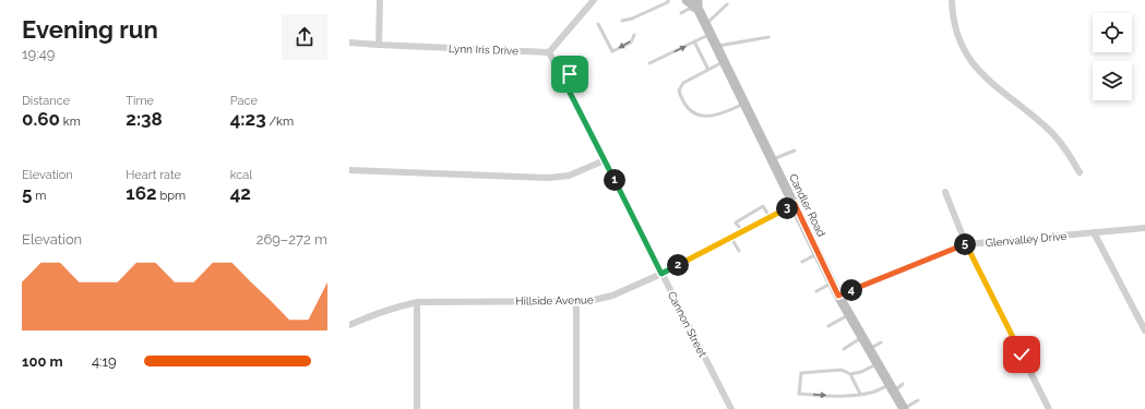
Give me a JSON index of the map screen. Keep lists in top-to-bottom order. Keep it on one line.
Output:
{"streets":{"main road":["Candler Road"],"street":["Lynn Iris Drive","Glenvalley Drive","Hillside Avenue","Cannon Street"]},"crossings":[["Lynn Iris Drive","Cannon Street"],["Candler Road","Glenvalley Drive"],["Candler Road","Hillside Avenue"],["Hillside Avenue","Cannon Street"]],"page":{"heading":["Evening run","19:49"],"stats":[["Distance","0.60 km"],["Time","2:38"],["Pace","4:23 /km"],["Elevation","5 m"],["Heart rate","162 bpm"],["kcal","42"]],"pins":["1","3","5","2","4"],"chart":["Elevation","269–272 m"],"list":[{"name":"100 m","note":"4:19"}]}}
